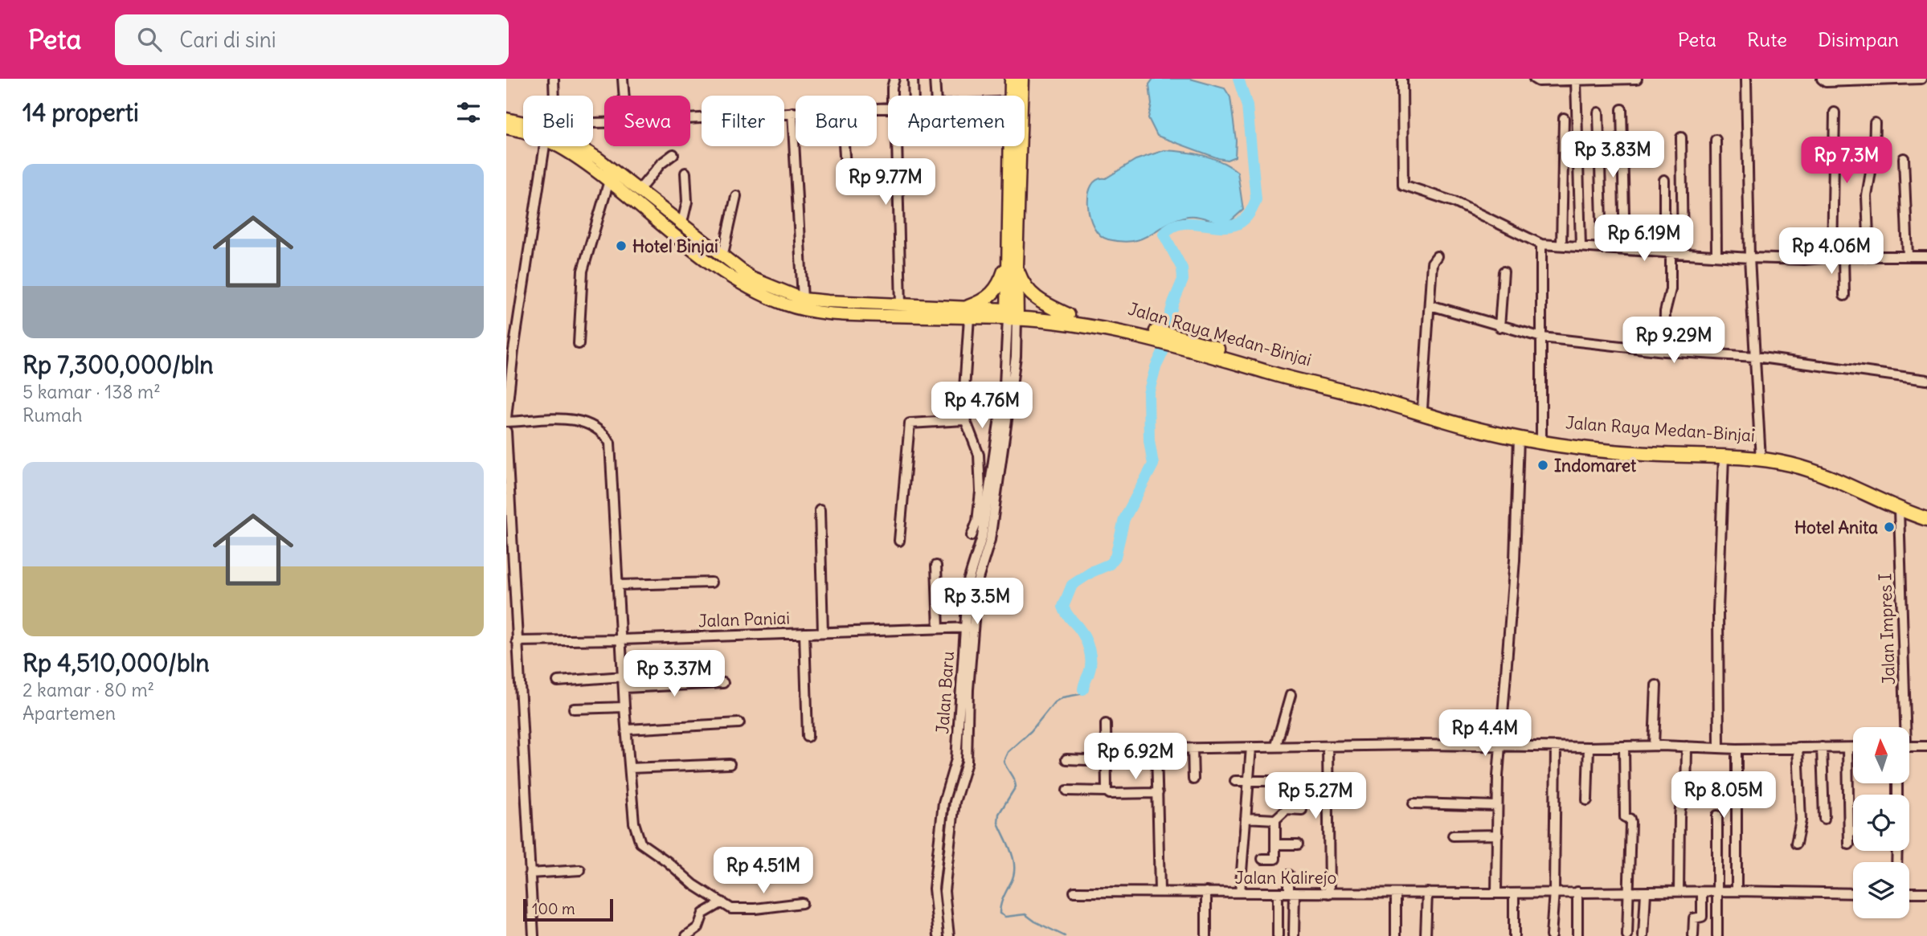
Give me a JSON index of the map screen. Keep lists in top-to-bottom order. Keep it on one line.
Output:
{"streets":{"highway":["Jalan Raya Medan-Binjai"],"street":["Jalan Paniai","Jalan Impres I","Jalan Baru","Jalan Kalirejo"]},"crossings":[["Jalan Raya Medan-Binjai","Jalan Impres I"],["Jalan Raya Medan-Binjai","Jalan Baru"],["Jalan Paniai","Jalan Baru"]],"places":["Hotel Binjai","Indomaret","Hotel Anita"],"scale_bar":"100 m","north":"top","page":{"header":"Peta","search":"Cari di sini","nav":["Peta","Rute","Disimpan"],"heading":"14 properti","chip":["Beli","Sewa","Filter","Baru","Apartemen"],"price":["Rp 3.83M","Rp 7.3M","Rp 9.77M","Rp 6.19M","Rp 4.06M","Rp 9.29M","Rp 4.76M","Rp 3.5M","Rp 3.37M","Rp 4.4M","Rp 6.92M","Rp 8.05M","Rp 5.27M","Rp 4.51M"],"list":[{"name":"Rp 7,300,000/bln","note":"5 kamar · 138 m² · Rumah"},{"name":"Rp 4,510,000/bln","note":"2 kamar · 80 m² · Apartemen"}],"scale":"100 m"}}
